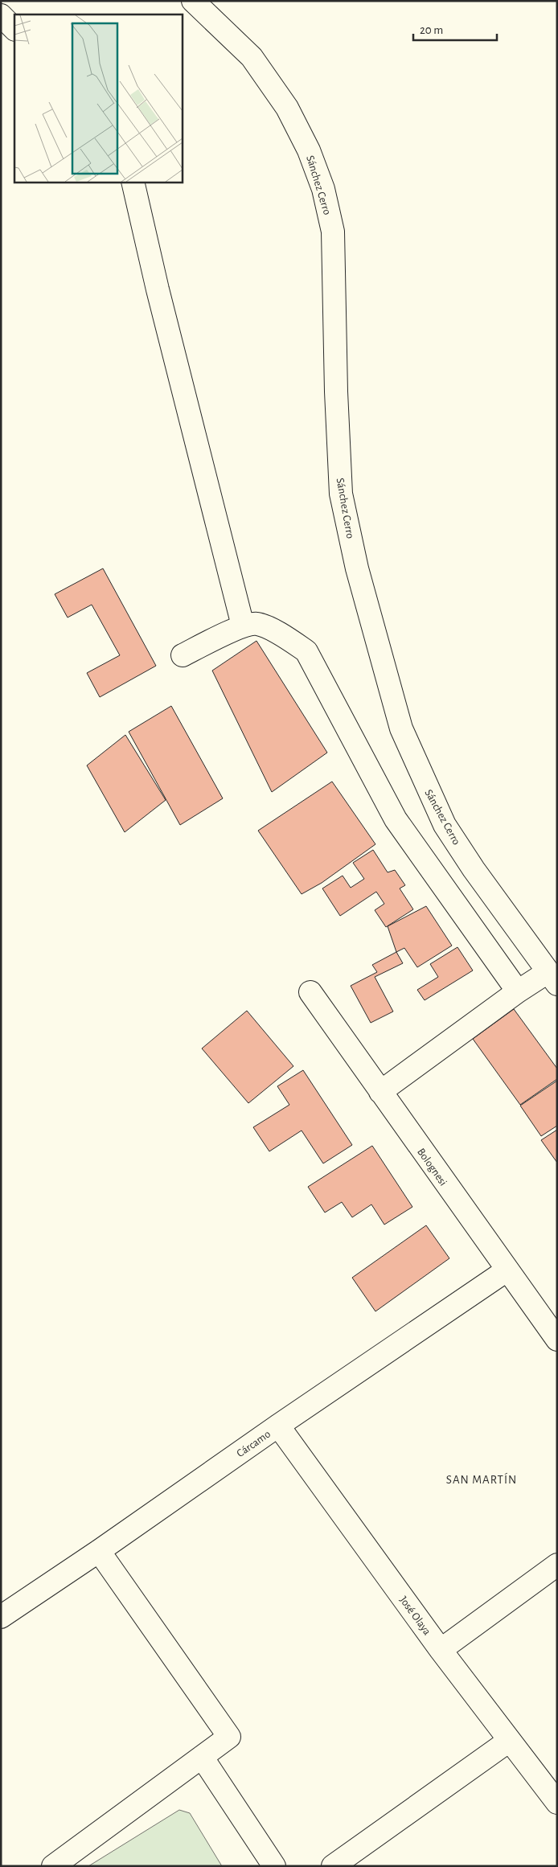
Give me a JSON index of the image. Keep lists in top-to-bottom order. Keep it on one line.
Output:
{"streets":{"street":["Sánchez Cerro","Bolognesi","Cárcamo","José Olaya"]},"crossings":[["Bolognesi","Cárcamo"],["Cárcamo","José Olaya"]],"districts":["SAN MARTÍN"],"scale_bar":"20 m"}
